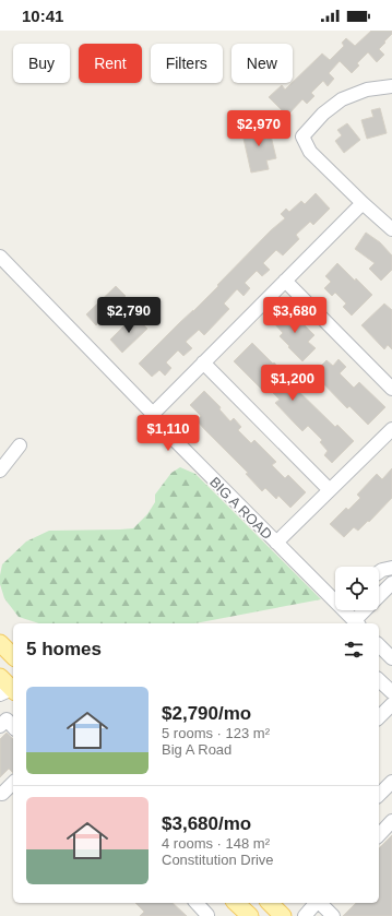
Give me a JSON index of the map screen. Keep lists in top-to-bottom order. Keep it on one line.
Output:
{"streets":{"street":["BIG A ROAD"]},"page":{"status":"10:41","chip":["Buy","Rent","Filters","New"],"price":["$2,970","$2,790","$3,680","$1,200","$1,110"],"heading":"5 homes","list":[{"name":"$2,790/mo","note":"5 rooms · 123 m² · Big A Road"},{"name":"$3,680/mo","note":"4 rooms · 148 m² · Constitution Drive"}]}}
